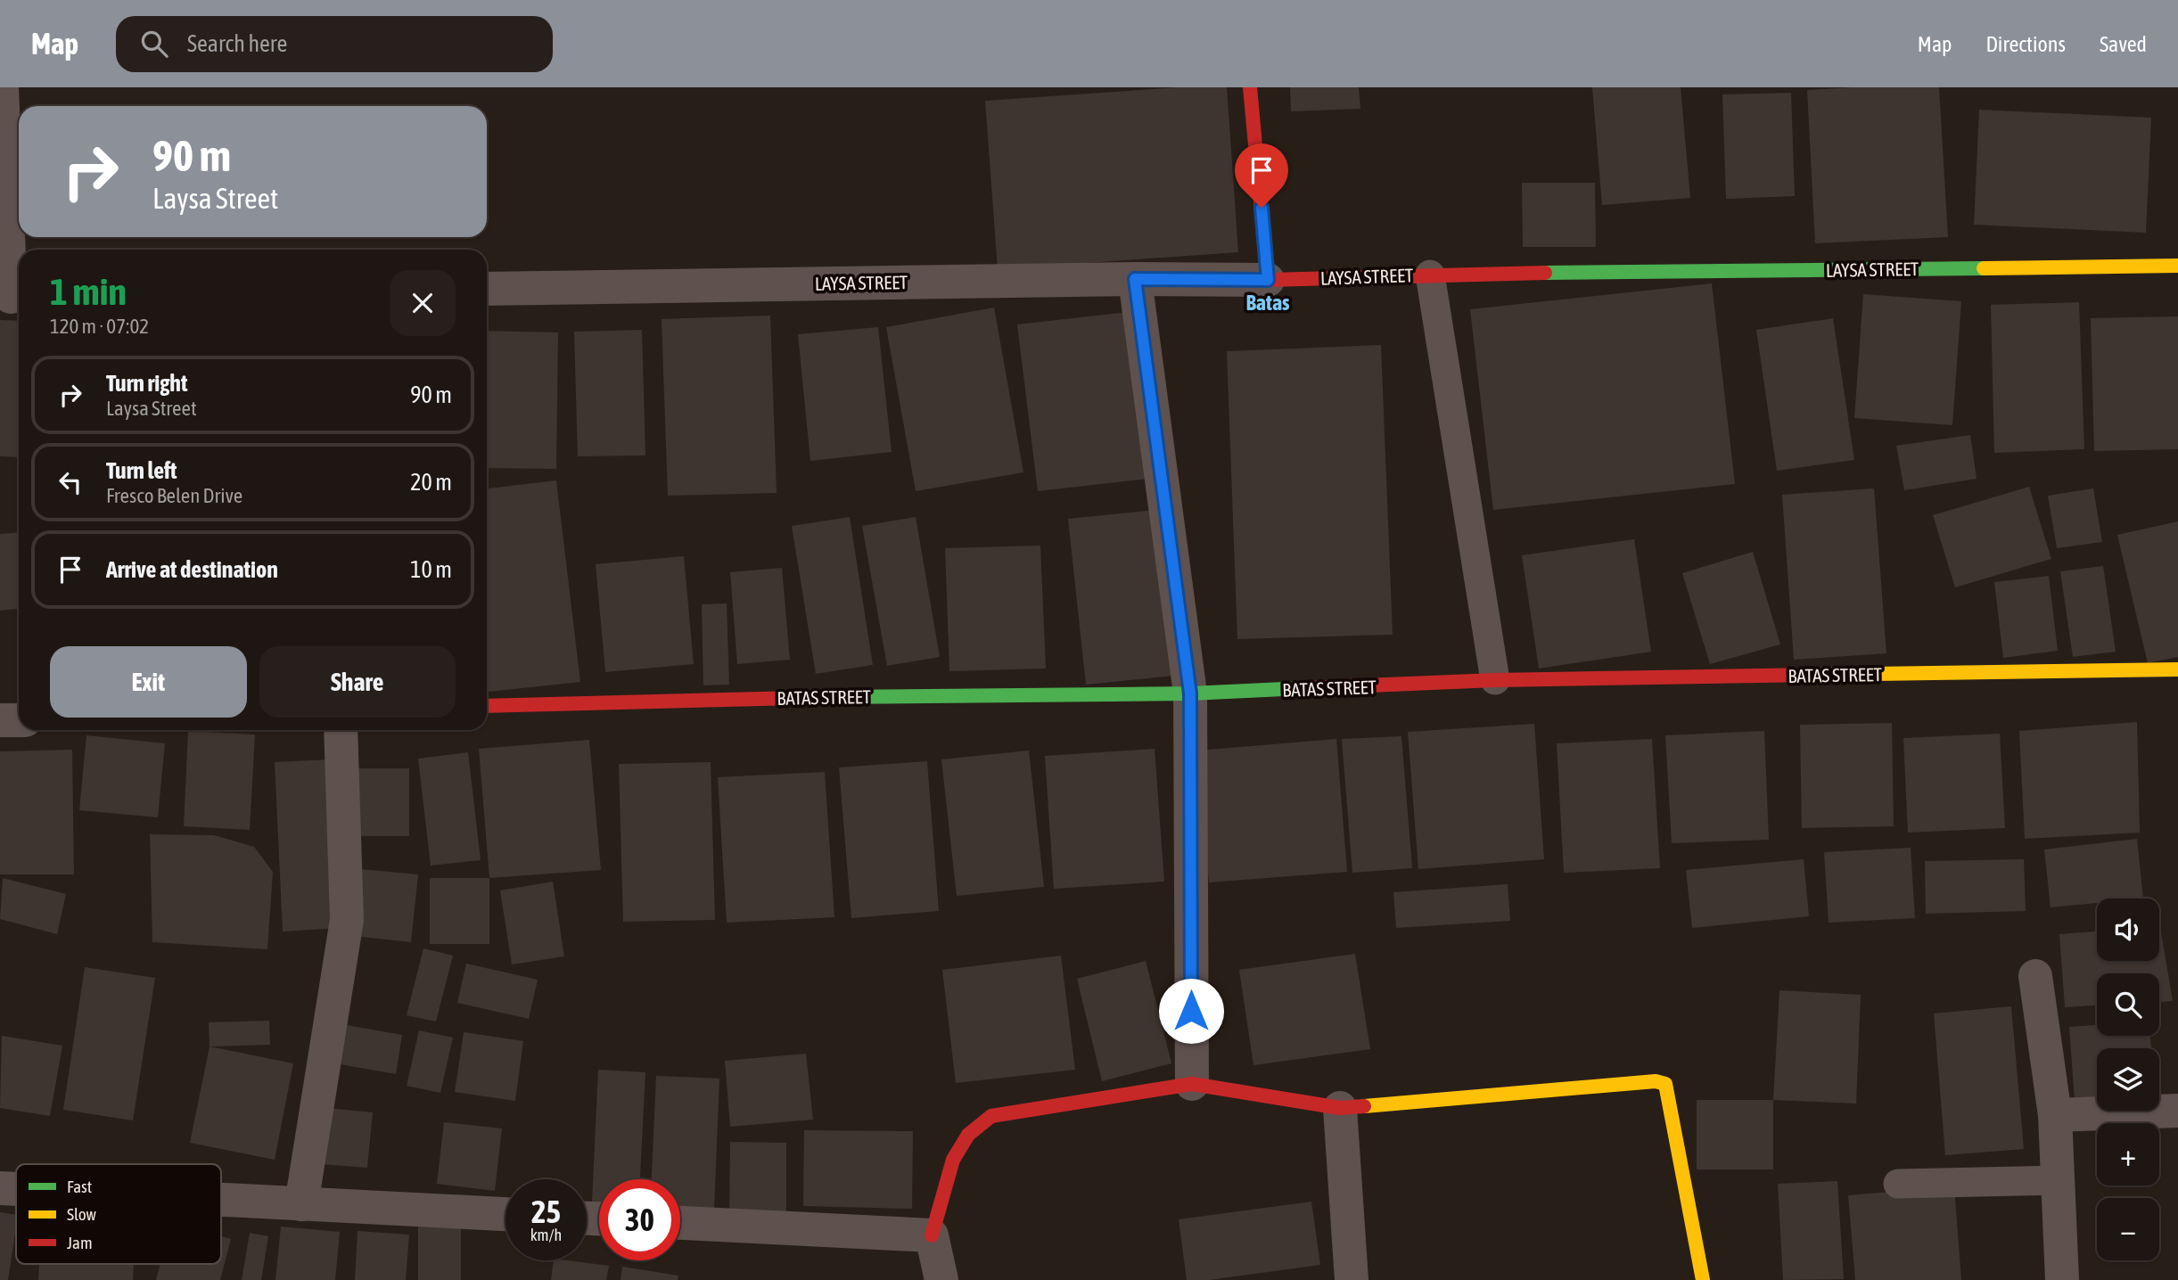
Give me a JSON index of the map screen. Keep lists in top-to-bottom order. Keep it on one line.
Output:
{"streets":{"street":["LAYSA STREET","BATAS STREET"]},"districts":["Batas"],"legend":["Fast","Slow","Jam"],"page":{"header":"Map","search":"Search here","nav":["Map","Directions","Saved"],"turn":["90 m","Laysa Street"],"heading":["1 min","120 m · 07:02"],"list":[{"name":"Turn right","note":"Laysa Street","value":"90 m"},{"name":"Turn left","note":"Fresco Belen Drive","value":"20 m"},{"name":"Arrive at destination","value":"10 m"}],"buttons":["Exit","Share"],"map_buttons":["+","−"],"speed":"25 km/h","limit":"30"}}
